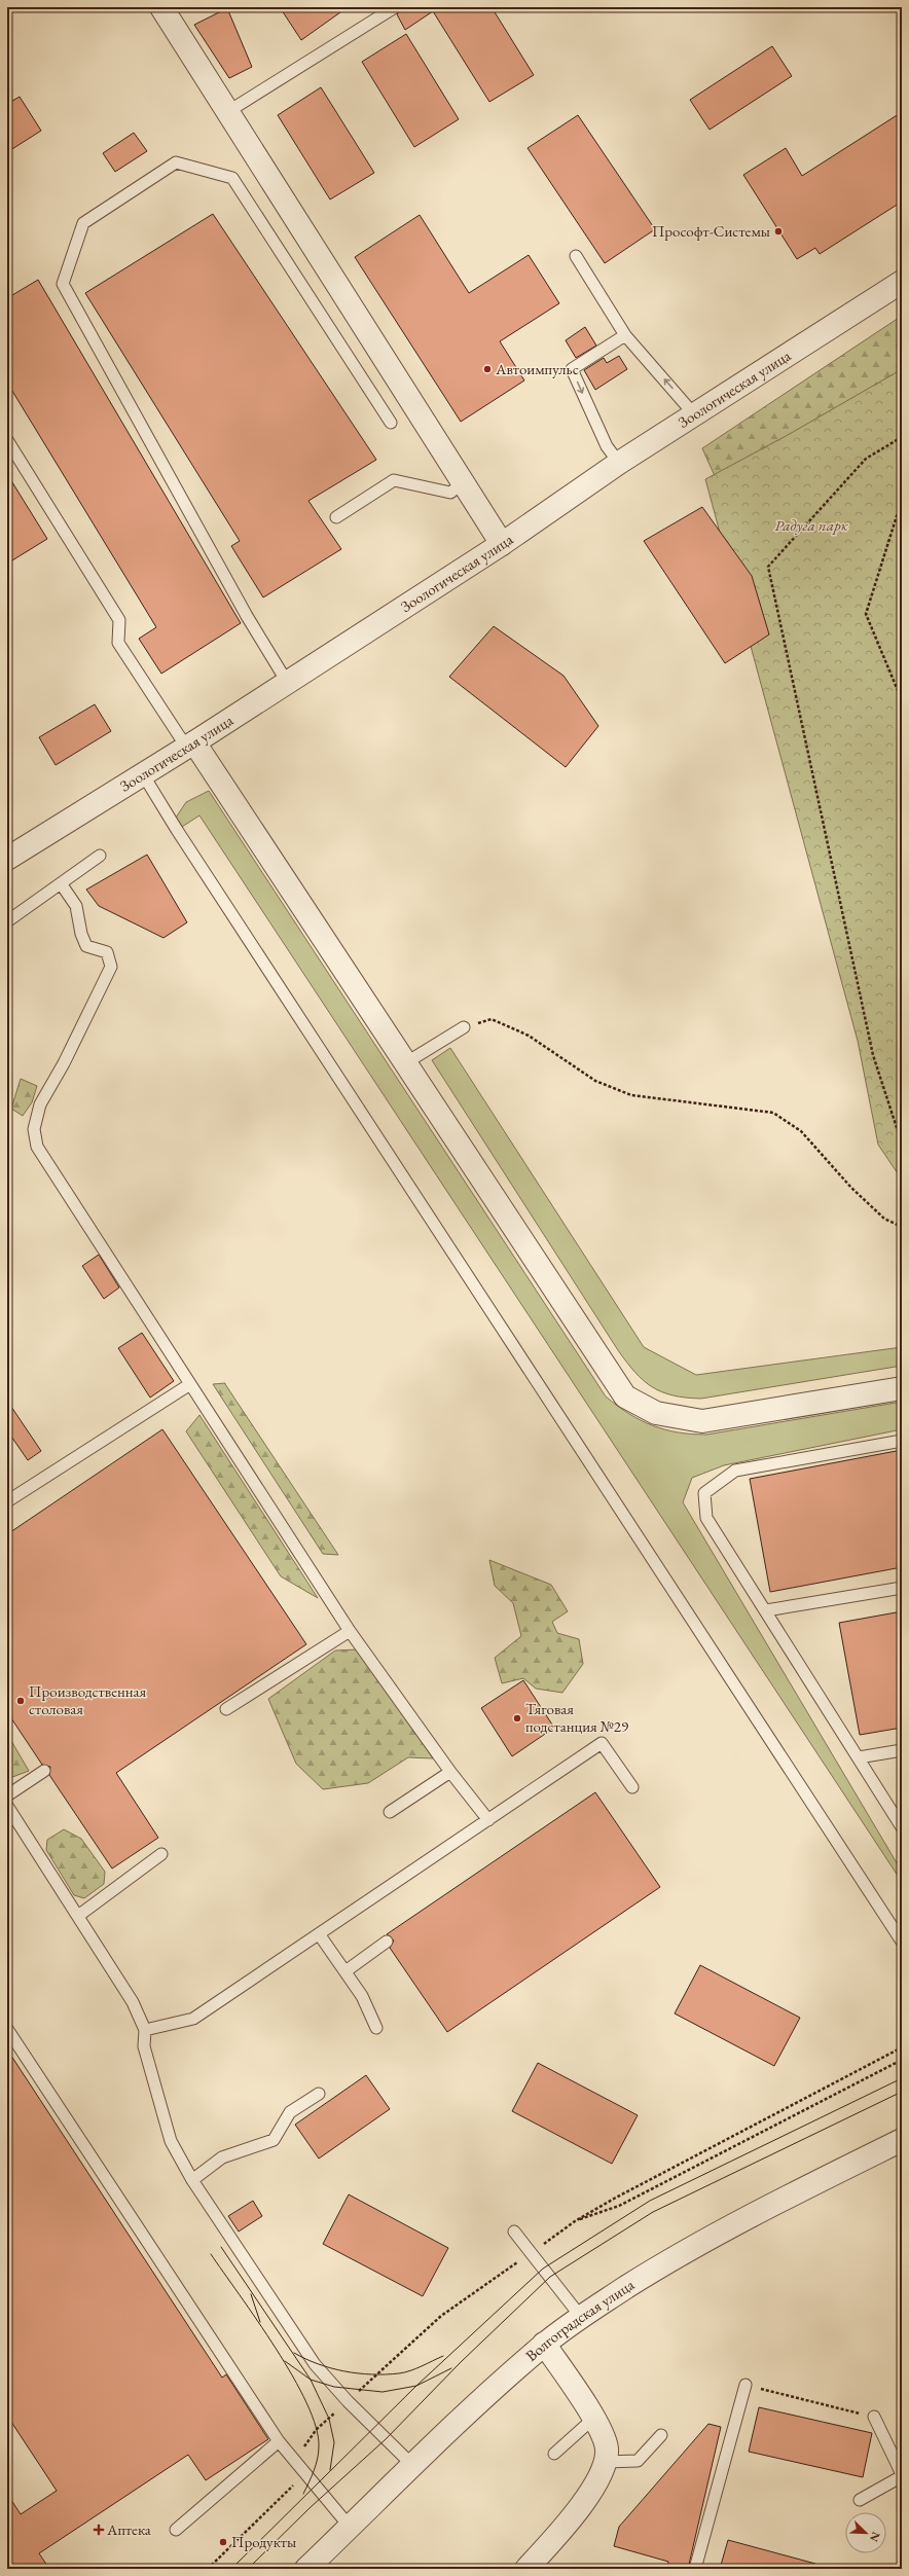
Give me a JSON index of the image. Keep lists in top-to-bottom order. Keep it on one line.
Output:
{"streets":{"street":["Зоологическая улица","Волгоградская улица"]},"parks":["Радуга парк"],"places":{"other":["Прософт-Системы","Автоимпульс","Производственная столовая","Тяговая подстанция №29","Продукты"],"health":["Аптека"]},"north":"bottom right"}
